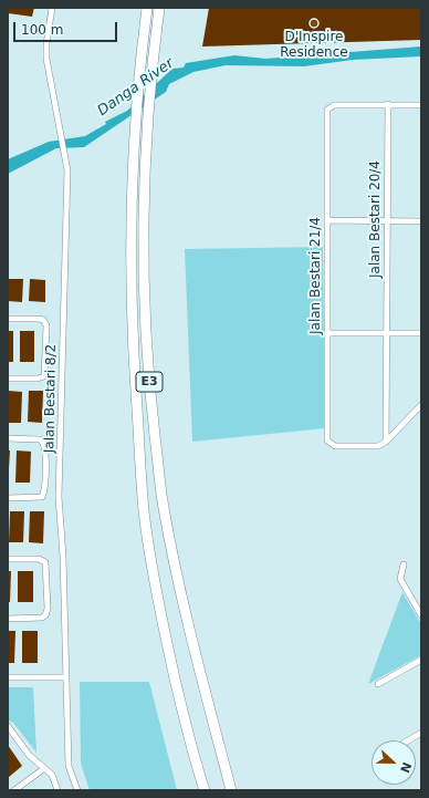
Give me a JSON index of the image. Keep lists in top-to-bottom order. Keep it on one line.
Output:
{"streets":{"highway":["E3"],"street":["Jalan Bestari 20/4","Jalan Bestari 21/4","Jalan Bestari 8/2"]},"crossings":[["Jalan Bestari 20/4","Jalan Bestari 21/4"]],"water":["Danga River"],"places":["D'Inspire Residence"],"scale_bar":"100 m","north":"right"}
